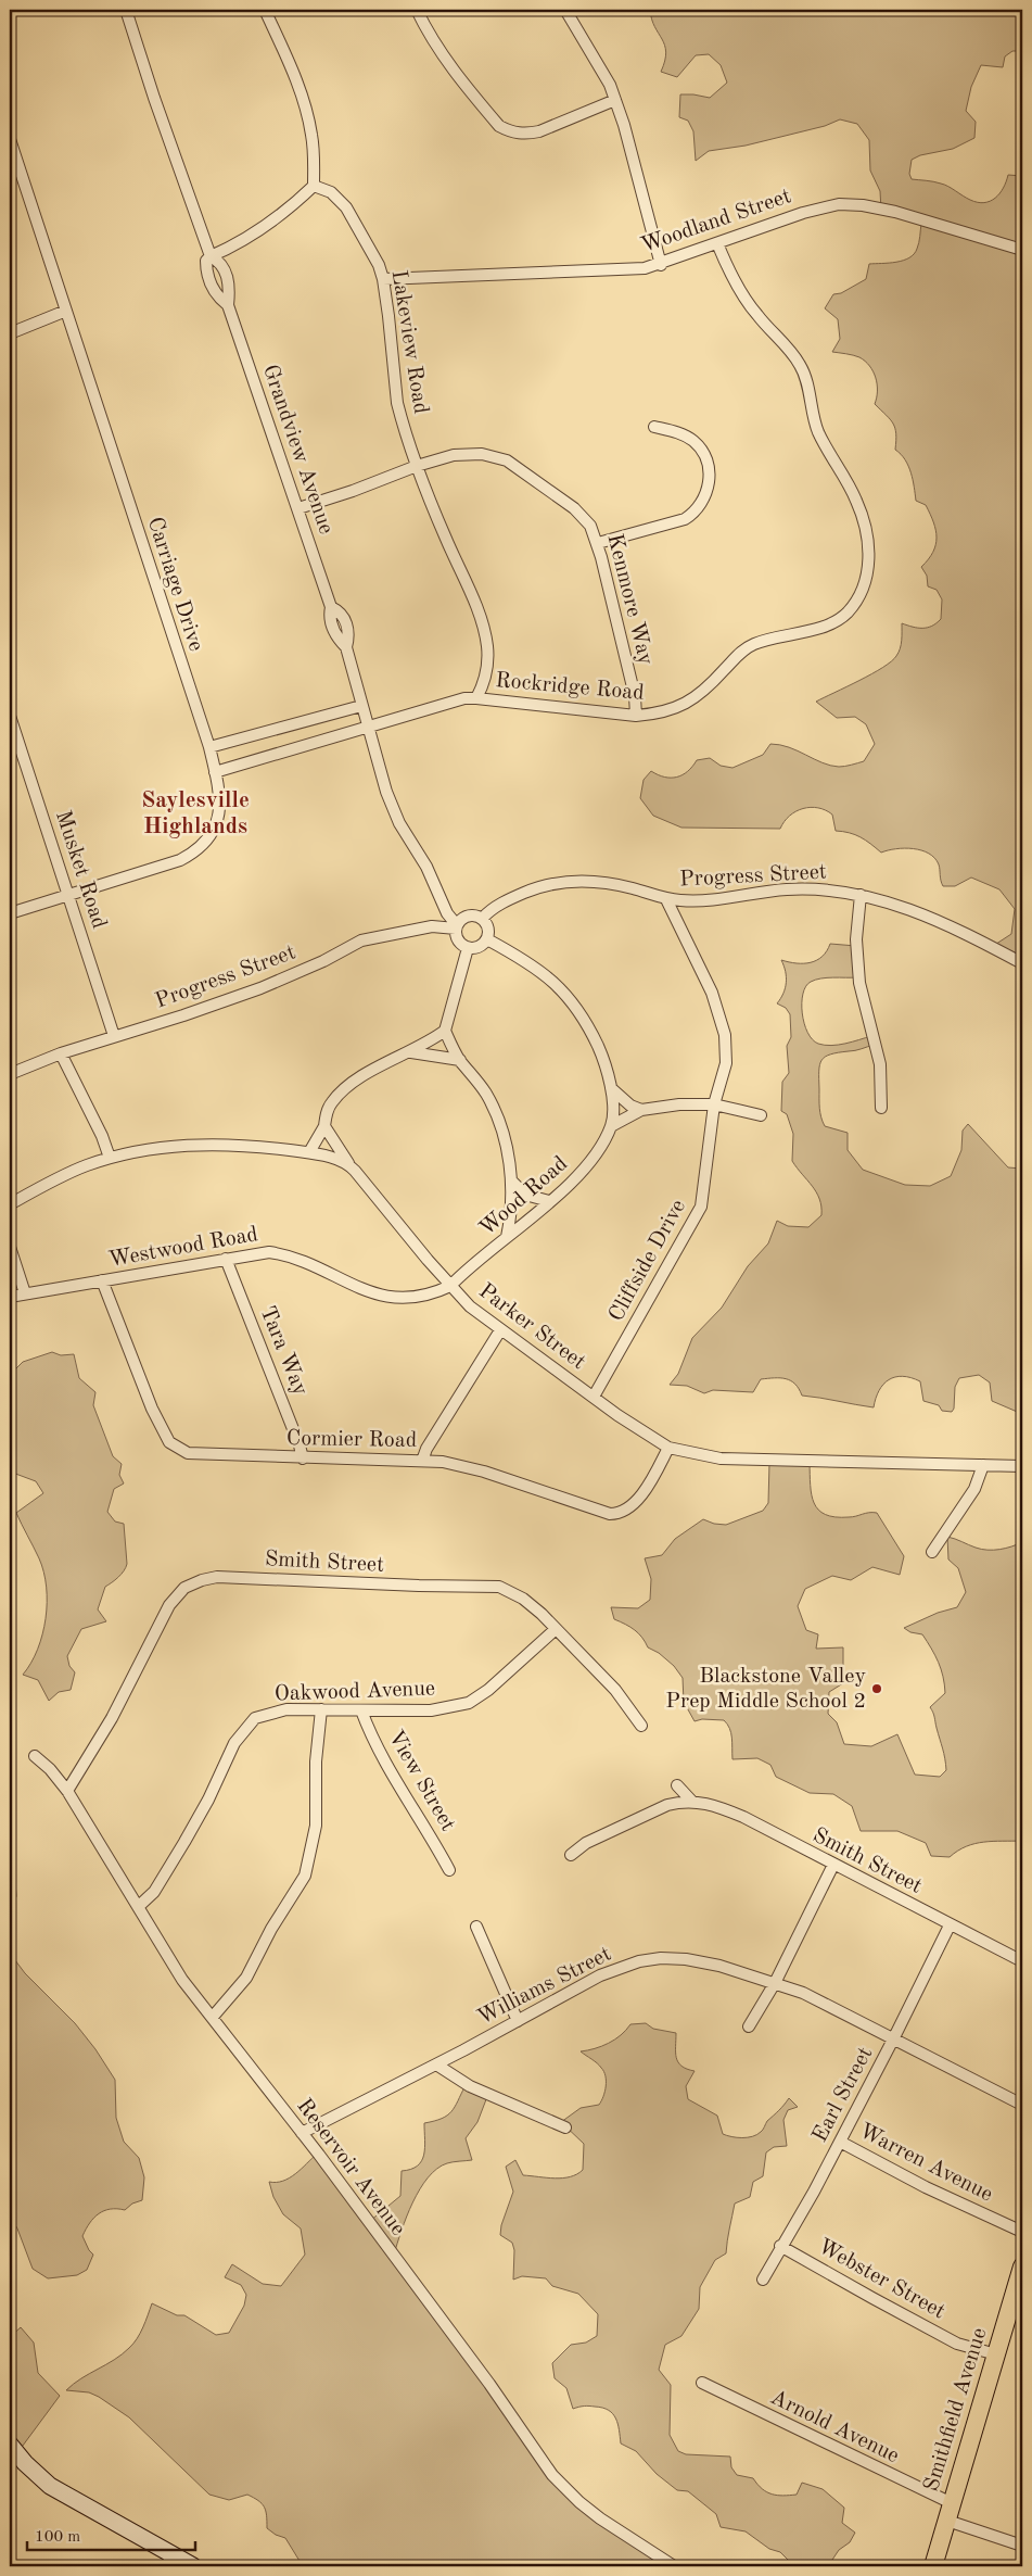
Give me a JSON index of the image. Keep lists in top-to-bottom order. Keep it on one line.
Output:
{"streets":{"main road":["Smithfield Avenue"],"street":["Woodland Street","Lakeview Road","Grandview Avenue","Carriage Drive","Kenmore Way","Rockridge Road","Musket Road","Progress Street","Wood Road","Westwood Road","Cliffside Drive","Parker Street","Tara Way","Cormier Road","Smith Street","Oakwood Avenue","View Street","Williams Street","Earl Street","Warren Avenue","Reservoir Avenue","Webster Street","Arnold Avenue"]},"crossings":[["Woodland Street","Lakeview Road"],["Woodland Street","Rockridge Road"],["Lakeview Road","Kenmore Way"],["Lakeview Road","Rockridge Road"],["Grandview Avenue","Kenmore Way"],["Grandview Avenue","Rockridge Road"],["Grandview Avenue","Progress Street"],["Carriage Drive","Rockridge Road"],["Carriage Drive","Musket Road"],["Kenmore Way","Rockridge Road"],["Musket Road","Progress Street"],["Progress Street","Cliffside Drive"],["Wood Road","Westwood Road"],["Wood Road","Cliffside Drive"],["Wood Road","Parker Street"],["Westwood Road","Parker Street"],["Westwood Road","Tara Way"],["Westwood Road","Cormier Road"],["Cliffside Drive","Parker Street"],["Parker Street","Cormier Road"],["Tara Way","Cormier Road"],["Smith Street","Oakwood Avenue"],["Smith Street","Earl Street"],["Smith Street","Reservoir Avenue"],["Oakwood Avenue","View Street"],["Oakwood Avenue","Reservoir Avenue"],["Williams Street","Earl Street"],["Williams Street","Reservoir Avenue"],["Earl Street","Warren Avenue"],["Earl Street","Webster Street"],["Webster Street","Smithfield Avenue"],["Smithfield Avenue","Arnold Avenue"]],"districts":["Saylesville Highlands"],"places":["Blackstone Valley Prep Middle School 2"],"scale_bar":"100 m"}
